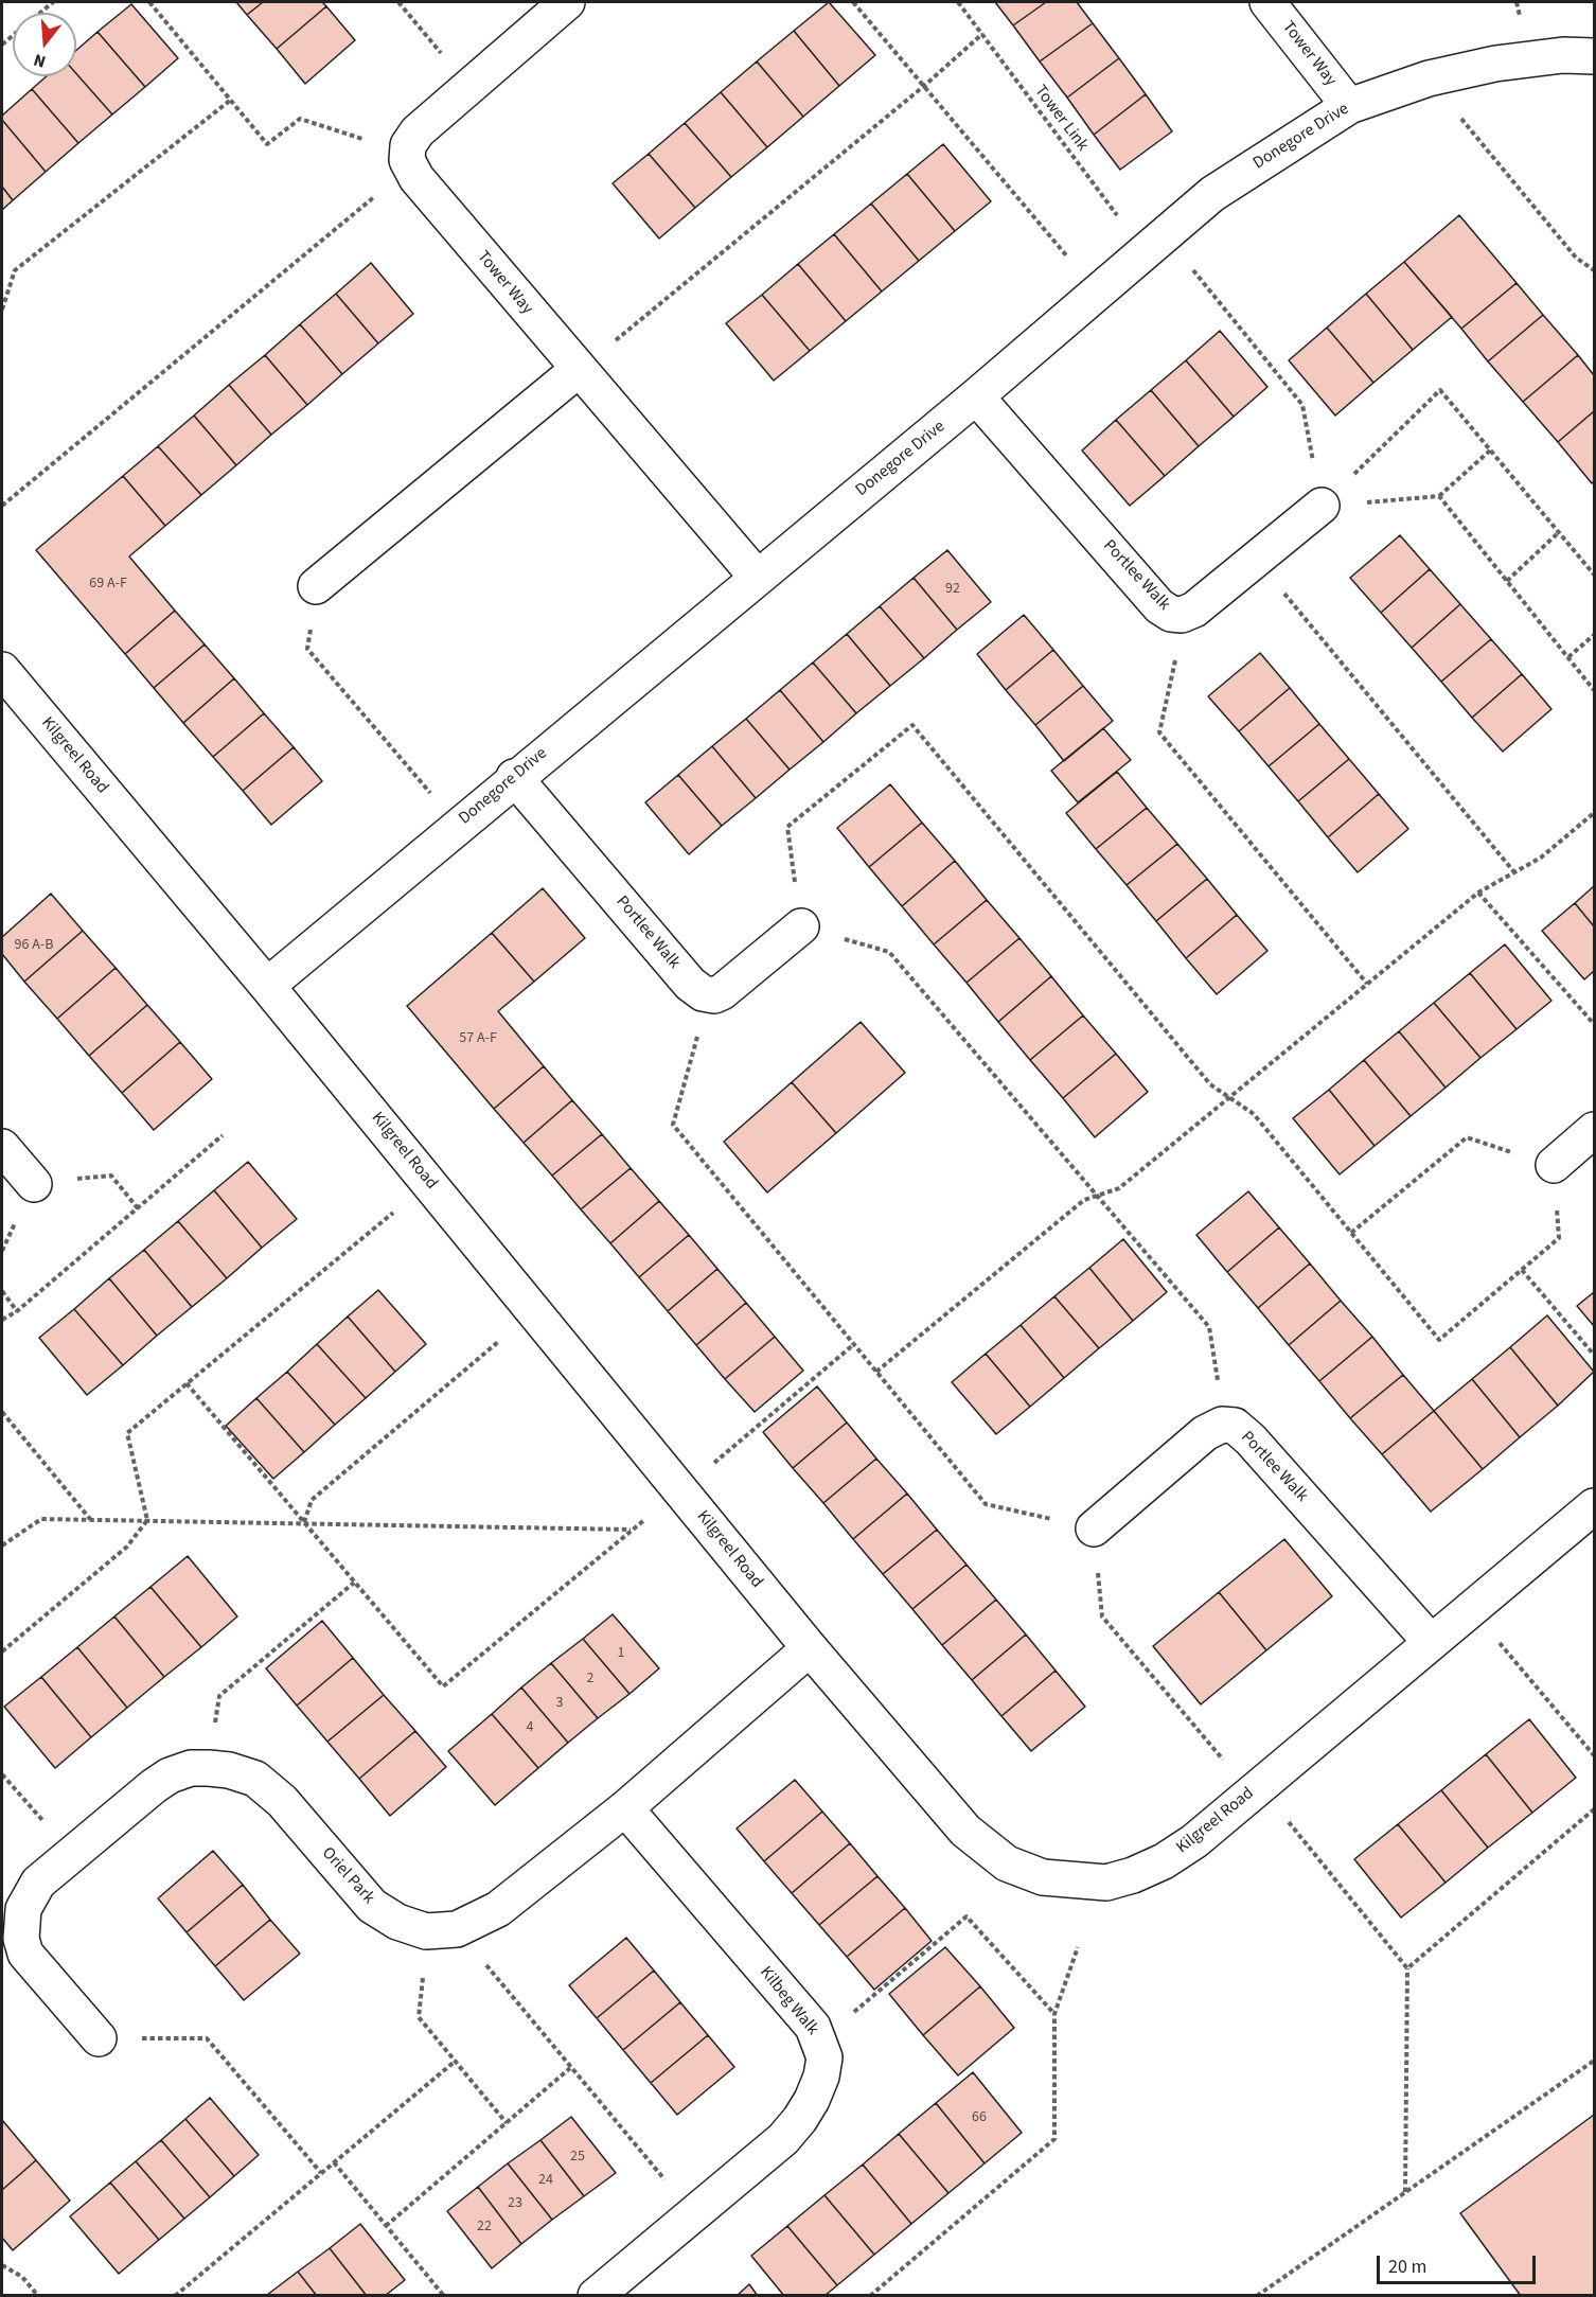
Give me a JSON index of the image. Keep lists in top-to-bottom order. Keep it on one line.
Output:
{"streets":{"street":["Tower Way","Donegore Drive","Portlee Walk","Kilgreel Road","Oriel Park","Kilbeg Walk"],"path":["Tower Link"]},"crossings":[["Tower Way","Donegore Drive"],["Tower Link","Donegore Drive"],["Tower Link","Portlee Walk"],["Donegore Drive","Portlee Walk"],["Donegore Drive","Kilgreel Road"],["Portlee Walk","Kilgreel Road"]],"house_numbers":["69 A-F","92","96 A-B","57 A-F","1","2","3","4","66","25","24","23","22"],"scale_bar":"20 m","north":"bottom"}
